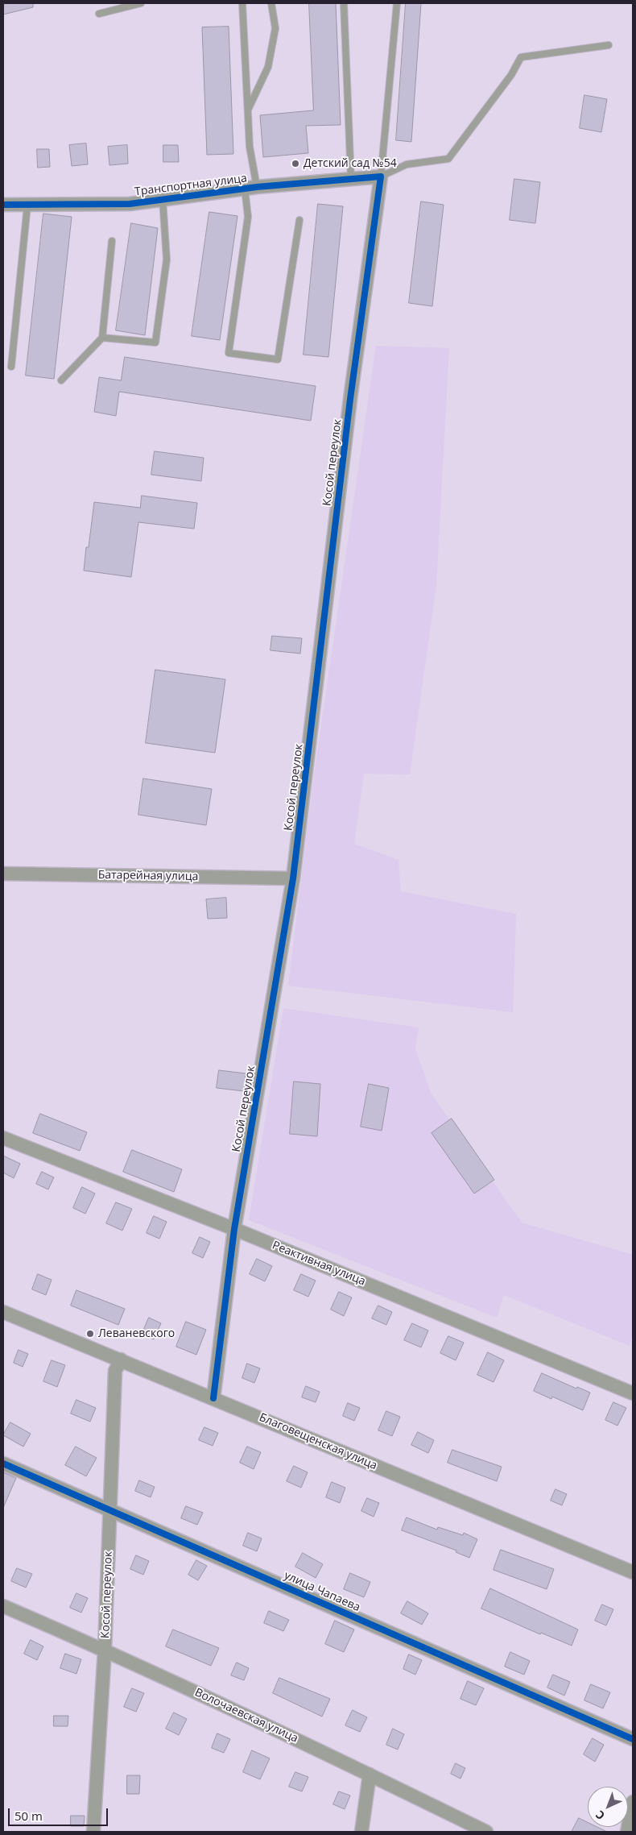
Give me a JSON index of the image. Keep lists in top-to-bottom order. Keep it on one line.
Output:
{"streets":{"street":["Транспортная улица","Косой переулок","Батарейная улица","Реактивная улица","Благовещенская улица","улица Чапаева","Волочаевская улица"]},"crossings":[["Транспортная улица","Косой переулок"],["Косой переулок","Батарейная улица"],["Косой переулок","Реактивная улица"],["Косой переулок","Благовещенская улица"],["Косой переулок","улица Чапаева"],["Косой переулок","Волочаевская улица"]],"places":["Детский сад №54","Леваневского"],"scale_bar":"50 m","north":"bottom left"}
